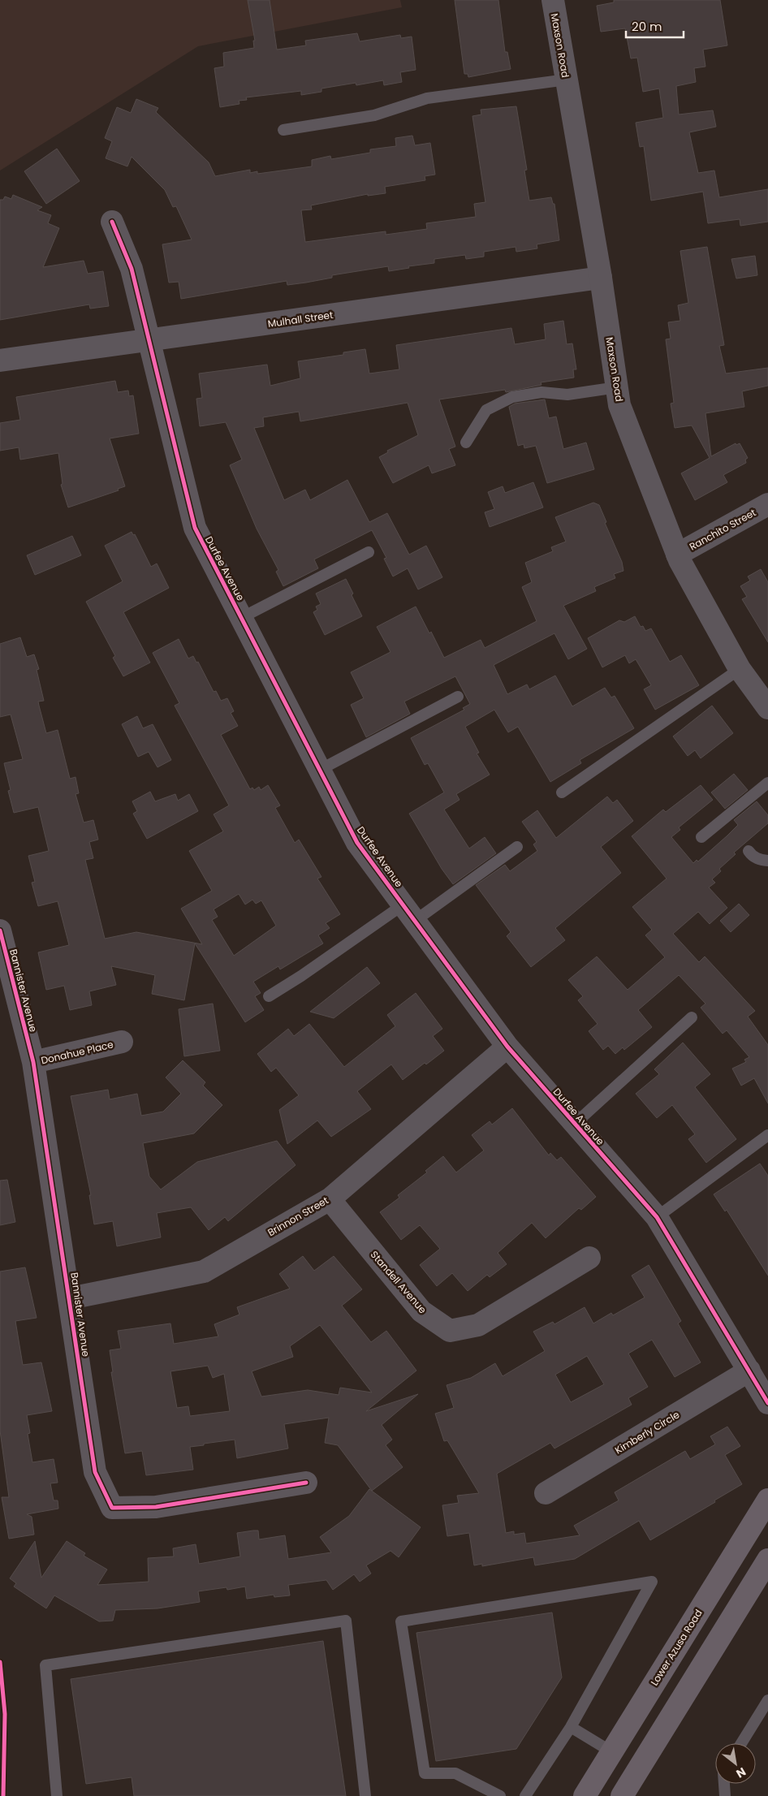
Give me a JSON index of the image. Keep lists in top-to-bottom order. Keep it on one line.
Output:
{"streets":{"main road":["Lower Azusa Road"],"street":["Maxson Road","Mulhall Street","Ranchito Street","Durfee Avenue","Bannister Avenue","Donahue Place","Brinnon Street","Standell Avenue","Kimberly Circle"]},"crossings":[["Maxson Road","Mulhall Street"],["Maxson Road","Ranchito Street"],["Mulhall Street","Durfee Avenue"],["Durfee Avenue","Brinnon Street"],["Durfee Avenue","Kimberly Circle"],["Bannister Avenue","Donahue Place"],["Bannister Avenue","Brinnon Street"],["Brinnon Street","Standell Avenue"]],"scale_bar":"20 m","north":"bottom right"}
